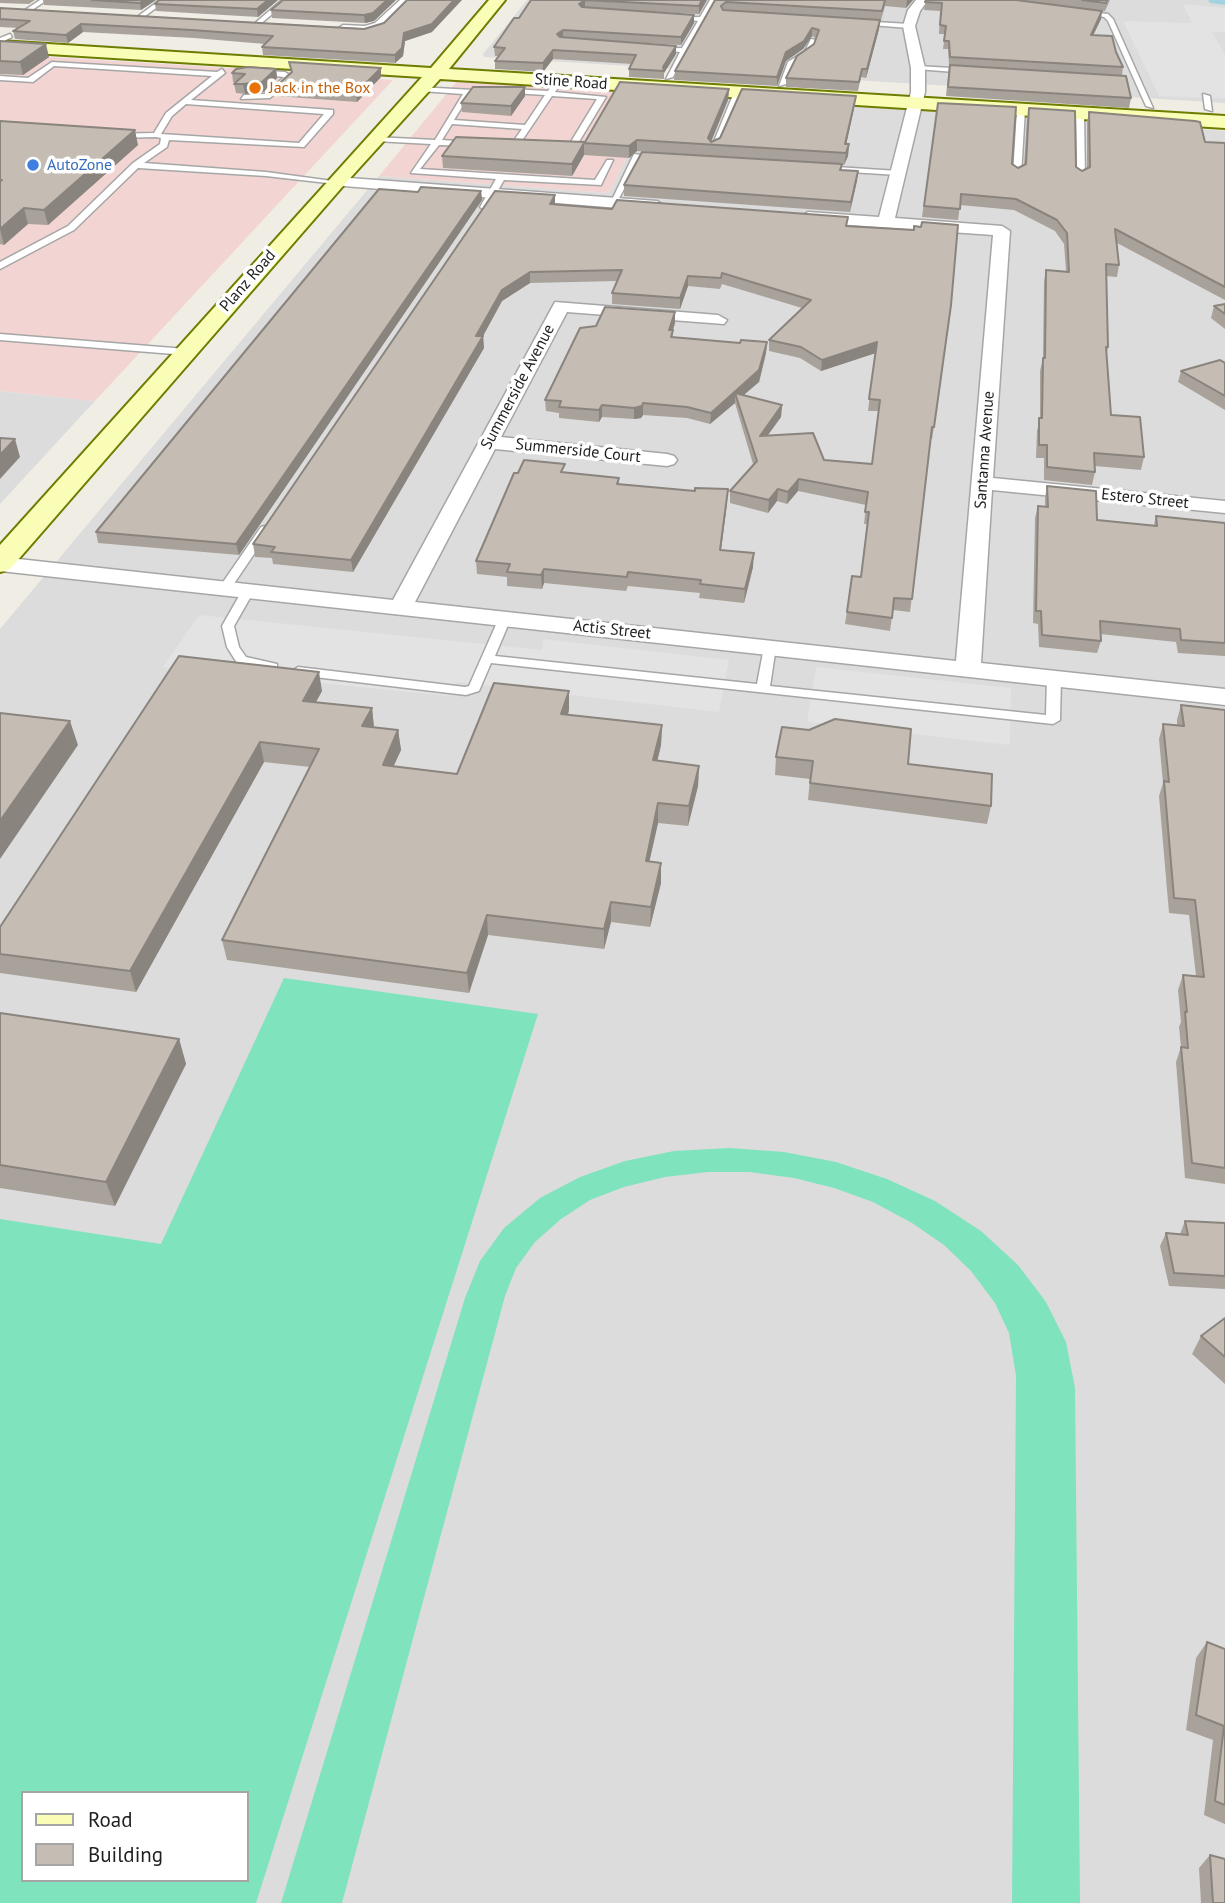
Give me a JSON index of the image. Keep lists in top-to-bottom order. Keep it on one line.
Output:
{"streets":{"main road":["Stine Road","Planz Road"],"street":["Summerside Avenue","Santanna Avenue","Summerside Court","Estero Street","Actis Street"]},"crossings":[["Stine Road","Planz Road"],["Planz Road","Actis Street"],["Summerside Avenue","Summerside Court"],["Summerside Avenue","Actis Street"],["Santanna Avenue","Estero Street"],["Santanna Avenue","Actis Street"]],"places":["Jack in the Box","AutoZone"],"legend":["Road","Building"]}
